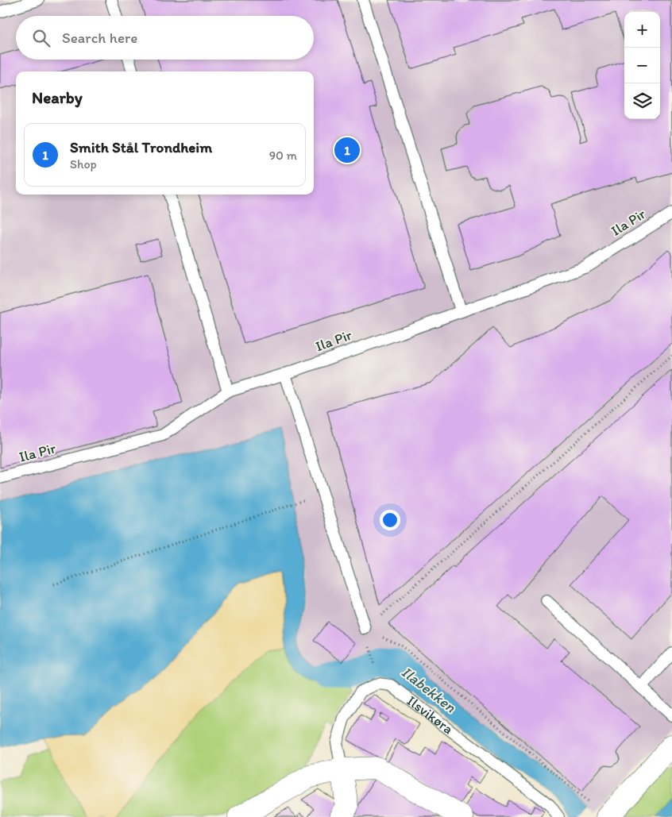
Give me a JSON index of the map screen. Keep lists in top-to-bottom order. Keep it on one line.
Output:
{"streets":{"street":["Ilsvikøra"],"lane":["Ila Pir"]},"water":["Ilabekken"],"page":{"map_buttons":["+","−"],"search":"Search here","heading":"Nearby","list":[{"mark":"1","name":"Smith Stål Trondheim","note":"Shop","value":"90 m"}],"pins":"1"}}
